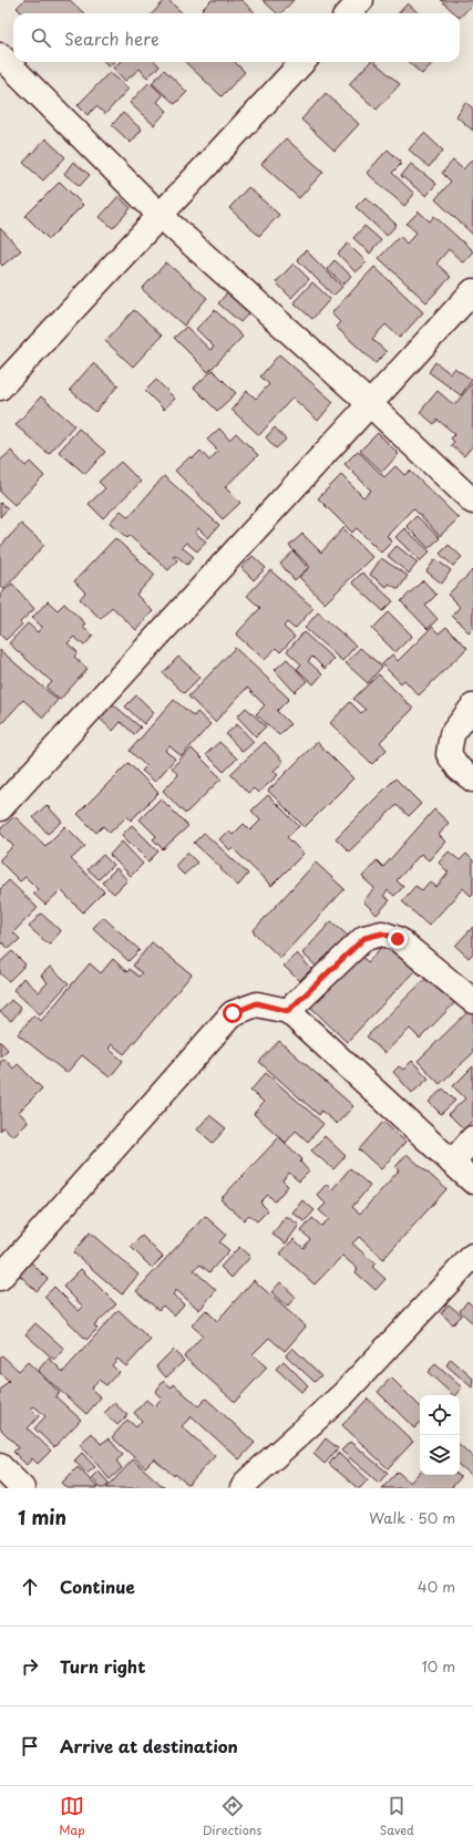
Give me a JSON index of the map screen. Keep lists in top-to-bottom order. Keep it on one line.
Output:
{"page":{"search":"Search here","heading":["1 min","Walk · 50 m"],"list":[["Continue","40 m"],["Turn right","10 m"],"Arrive at destination"],"nav":["Map","Directions","Saved"]}}
